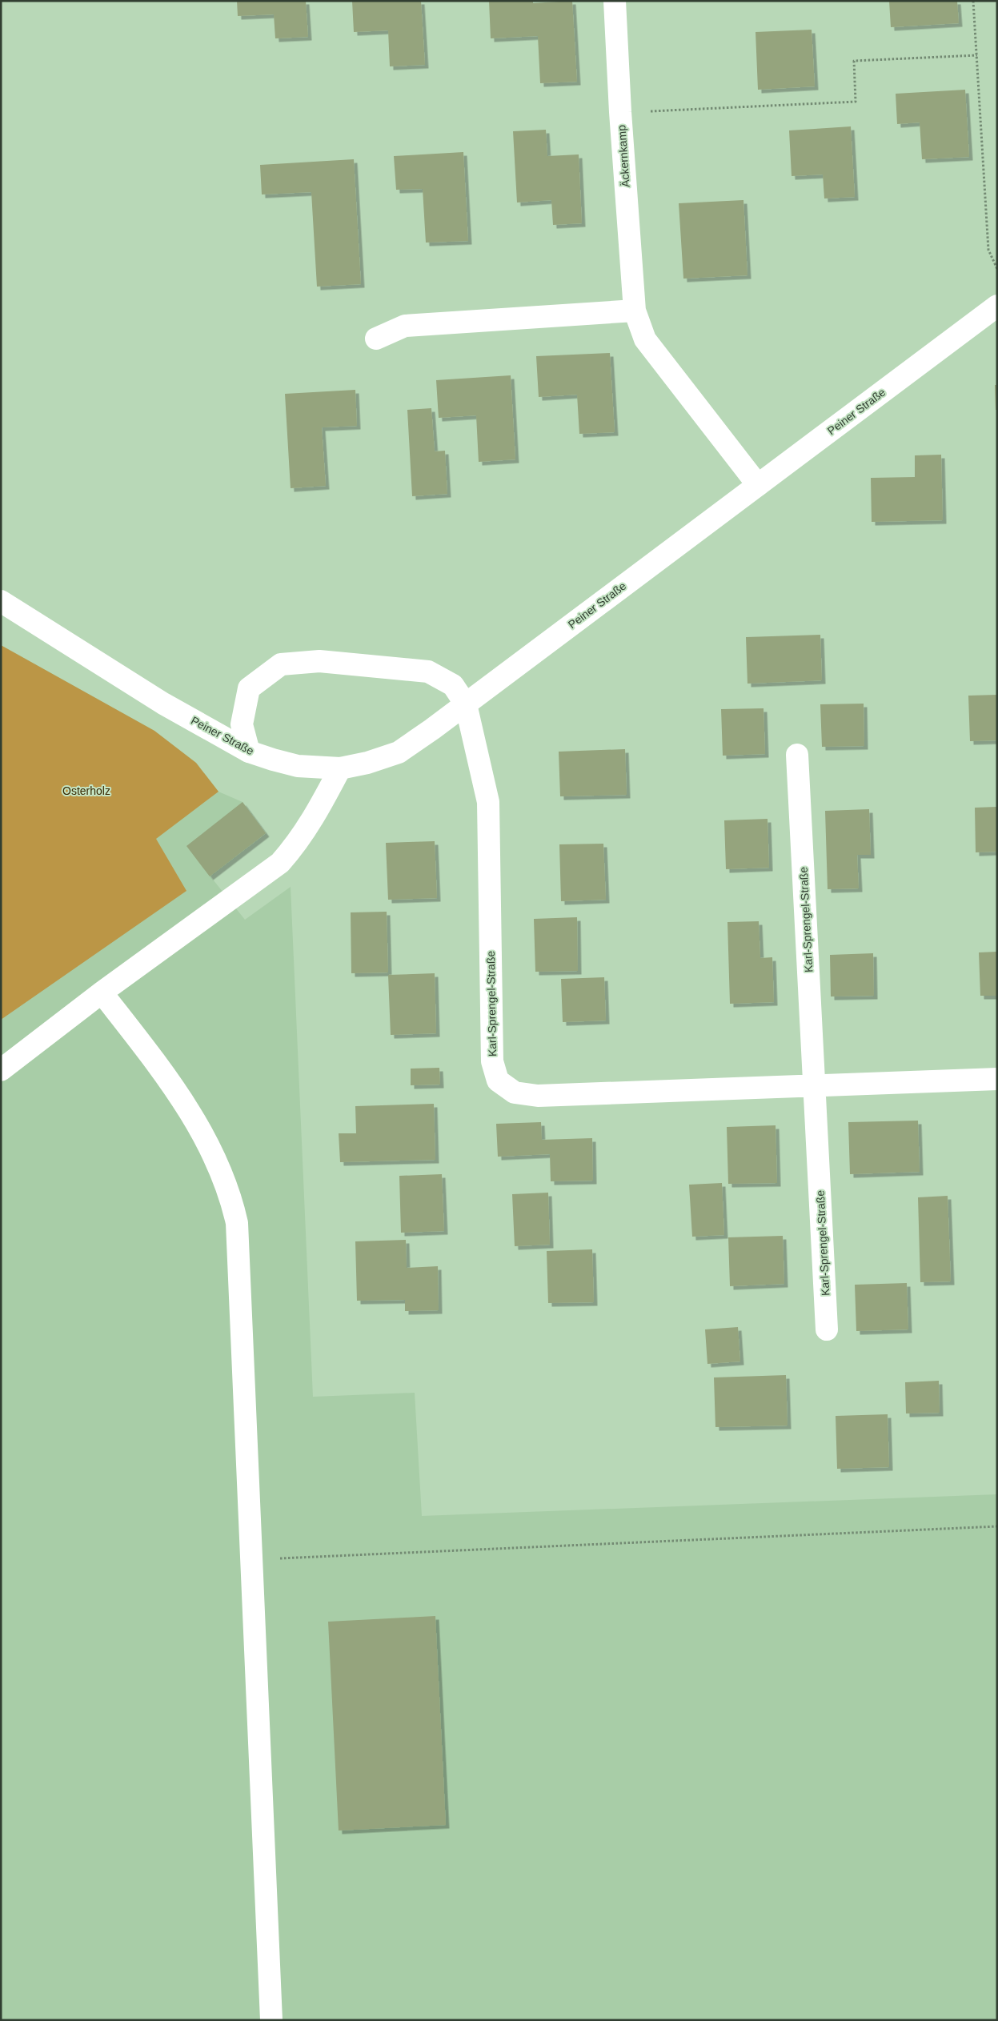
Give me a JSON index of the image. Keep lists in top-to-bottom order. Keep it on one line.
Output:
{"streets":{"street":["Äckernkamp","Peiner Straße","Karl-Sprengel-Straße"]},"crossings":[["Äckernkamp","Peiner Straße"],["Peiner Straße","Karl-Sprengel-Straße"]],"parks":["Osterholz"]}
